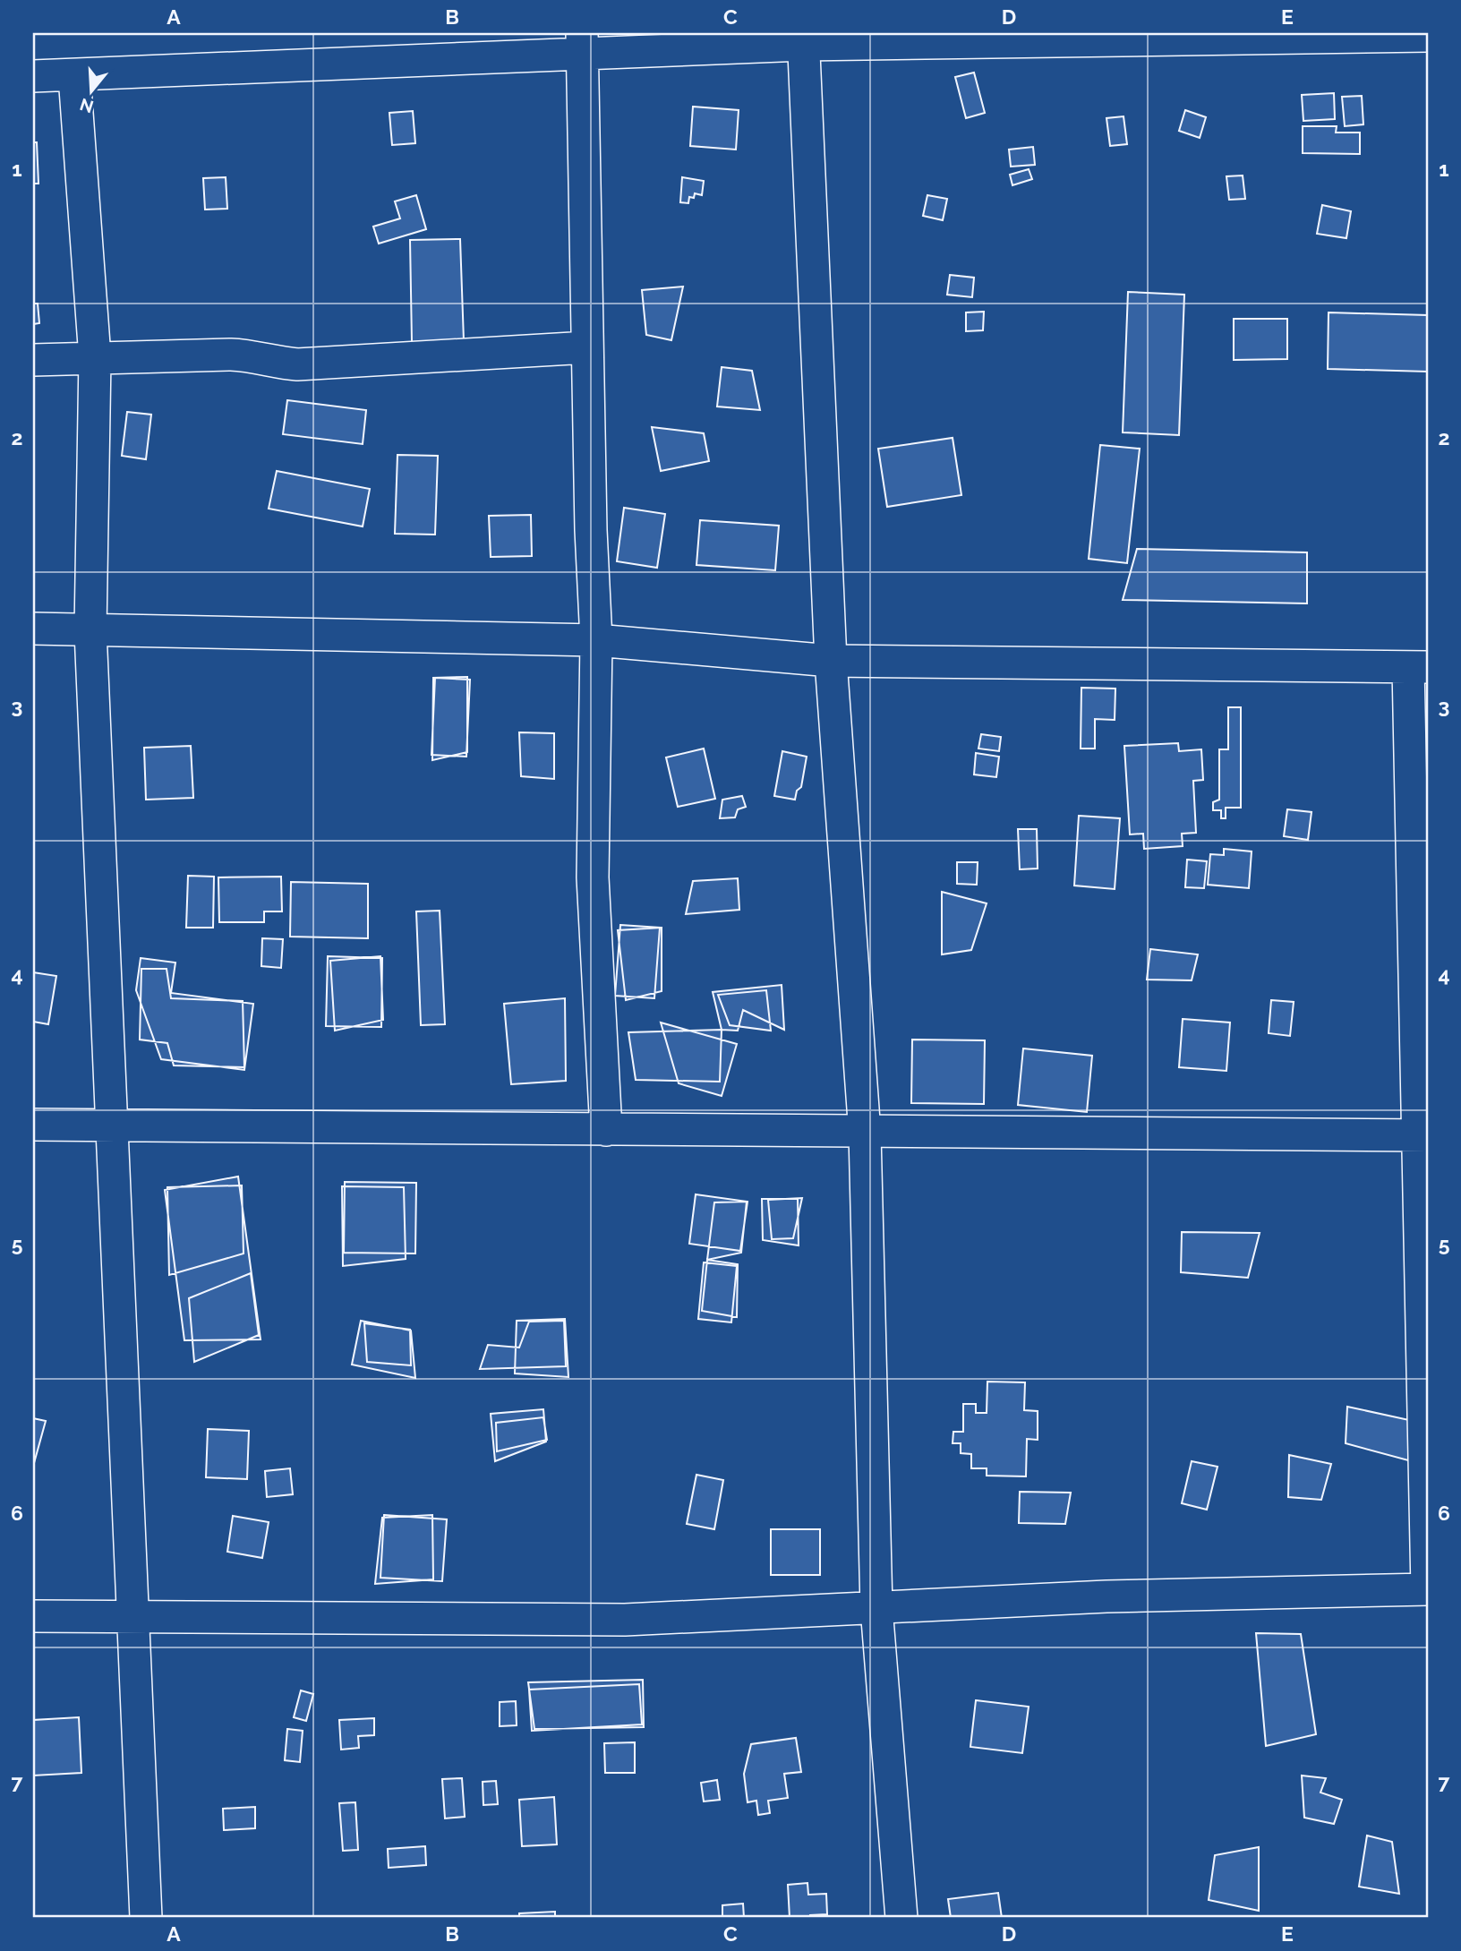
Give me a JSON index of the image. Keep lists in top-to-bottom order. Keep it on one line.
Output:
{"north":"bottom","grid":{"columns":["A","B","C","D","E"],"rows":["1","2","3","4","5","6","7"]}}
